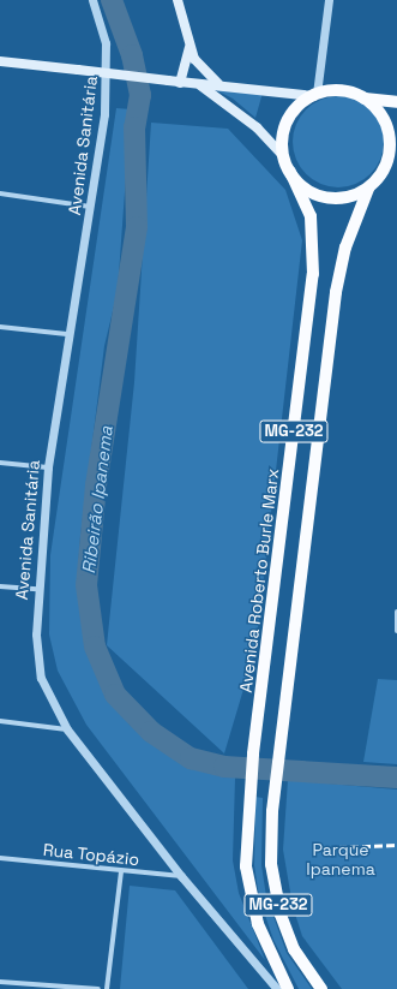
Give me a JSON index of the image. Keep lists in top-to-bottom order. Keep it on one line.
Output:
{"streets":{"main road":["MG-232","Avenida Roberto Burle Marx"],"street":["Avenida Sanitária","Rua Topázio"]},"crossings":[["Avenida Sanitária","Rua Topázio"],["MG-232","Avenida Roberto Burle Marx"]],"water":["Ribeirão Ipanema"],"parks":["Parque Ipanema"]}
